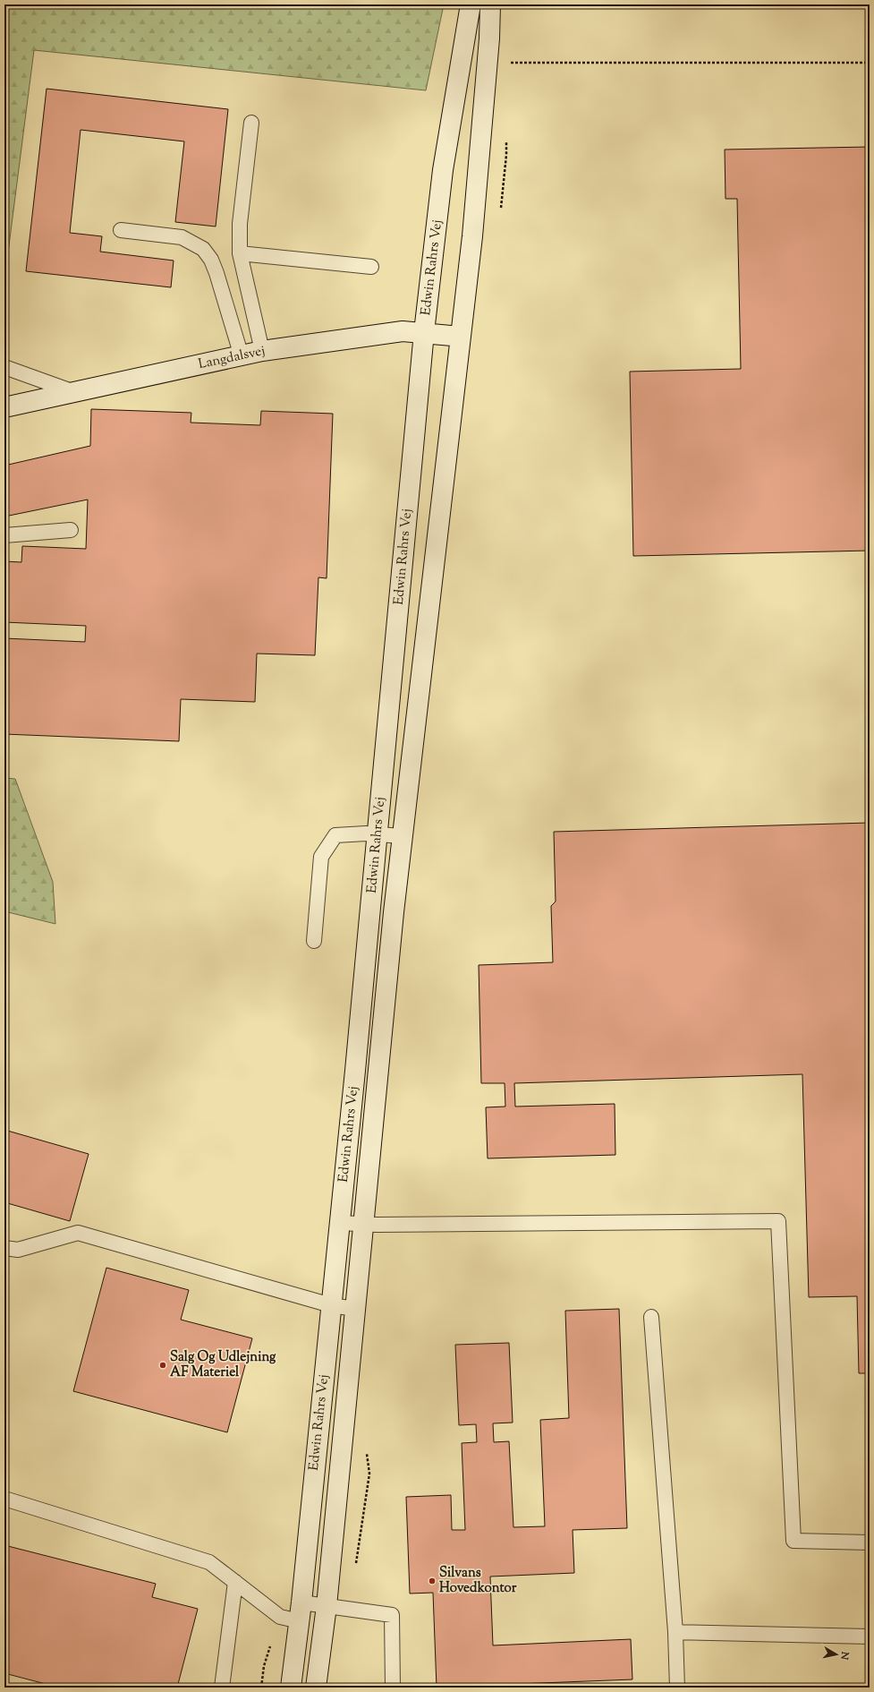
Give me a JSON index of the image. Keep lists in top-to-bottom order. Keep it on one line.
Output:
{"streets":{"street":["Edwin Rahrs Vej","Langdalsvej"]},"crossings":[["Edwin Rahrs Vej","Langdalsvej"]],"places":["Salg Og Udlejning AF Materiel","Silvans Hovedkontor"],"north":"right"}
